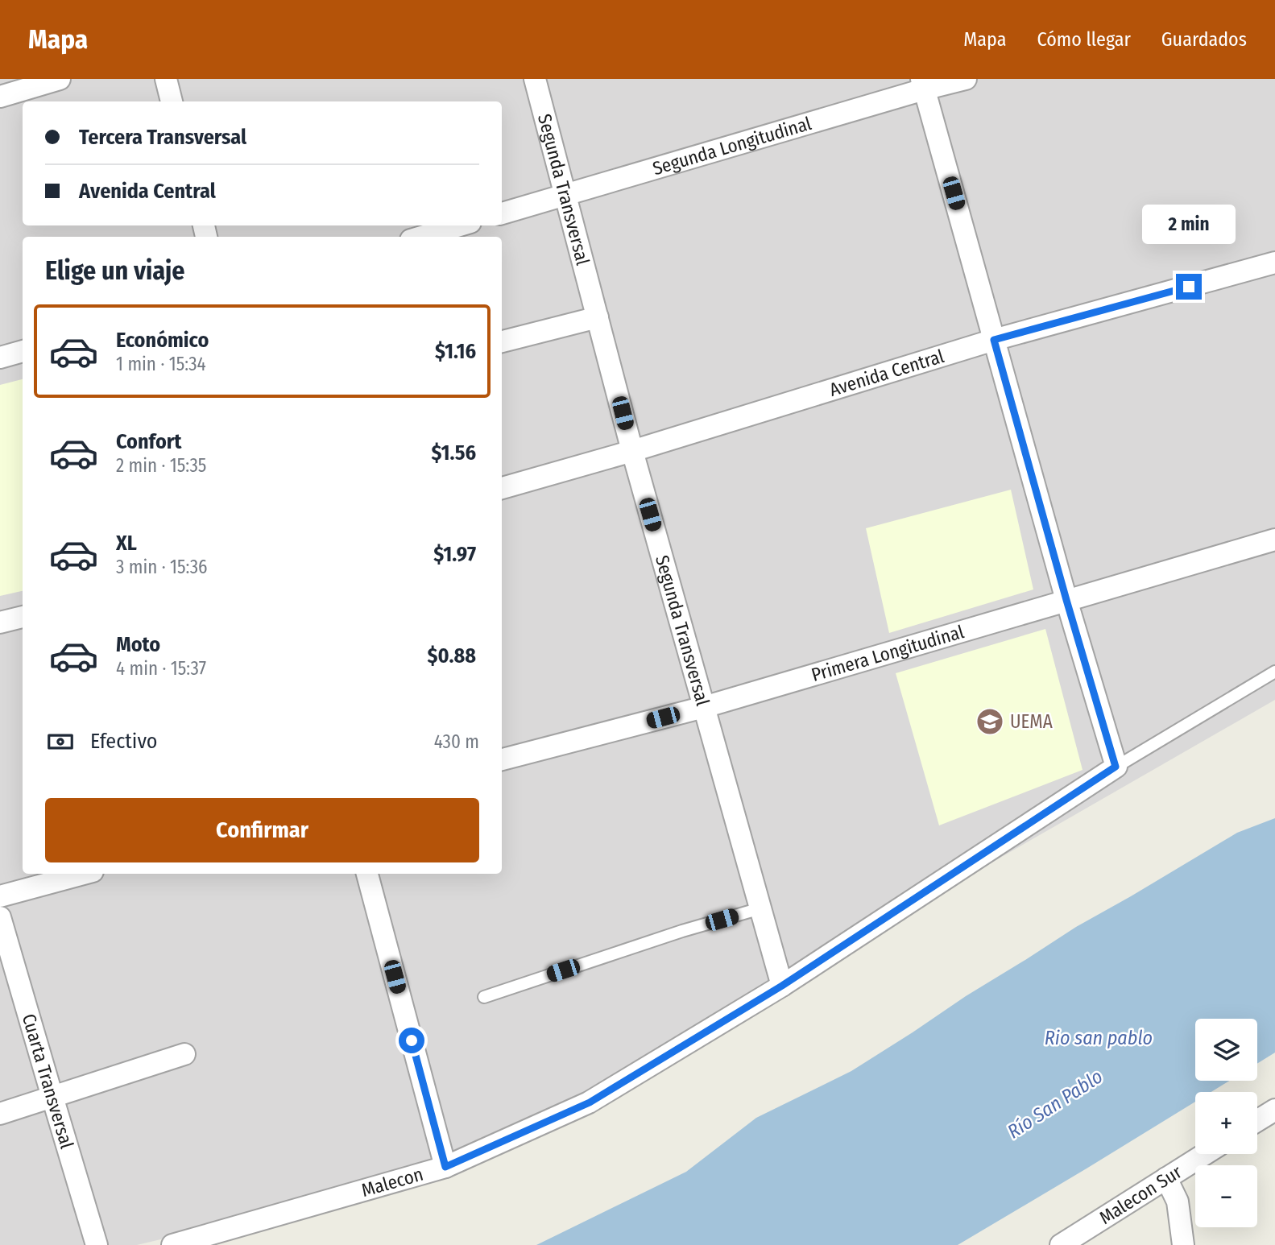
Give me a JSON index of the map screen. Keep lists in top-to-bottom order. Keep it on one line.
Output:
{"streets":{"street":["Segunda Longitudinal","Segunda Transversal","Avenida Central","Primera Longitudinal","Cuarta Transversal","Malecon","Malecon Sur"]},"crossings":[["Segunda Longitudinal","Segunda Transversal"],["Segunda Transversal","Avenida Central"],["Segunda Transversal","Primera Longitudinal"],["Segunda Transversal","Malecon"]],"water":["Rio san pablo","Río San Pablo"],"places":{"school or university":["UEMA"]},"page":{"header":"Mapa","nav":["Mapa","Cómo llegar","Guardados"],"banner":["Tercera Transversal","Avenida Central"],"bubble":"2 min","heading":"Elige un viaje","list":[{"name":"Económico","note":"1 min · 15:34","value":"$1.16"},{"name":"Confort","note":"2 min · 15:35","value":"$1.56"},{"name":"XL","note":"3 min · 15:36","value":"$1.97"},{"name":"Moto","note":"4 min · 15:37","value":"$0.88"}],"pay":["Efectivo","430 m"],"buttons":"Confirmar","map_buttons":["+","−"]}}
